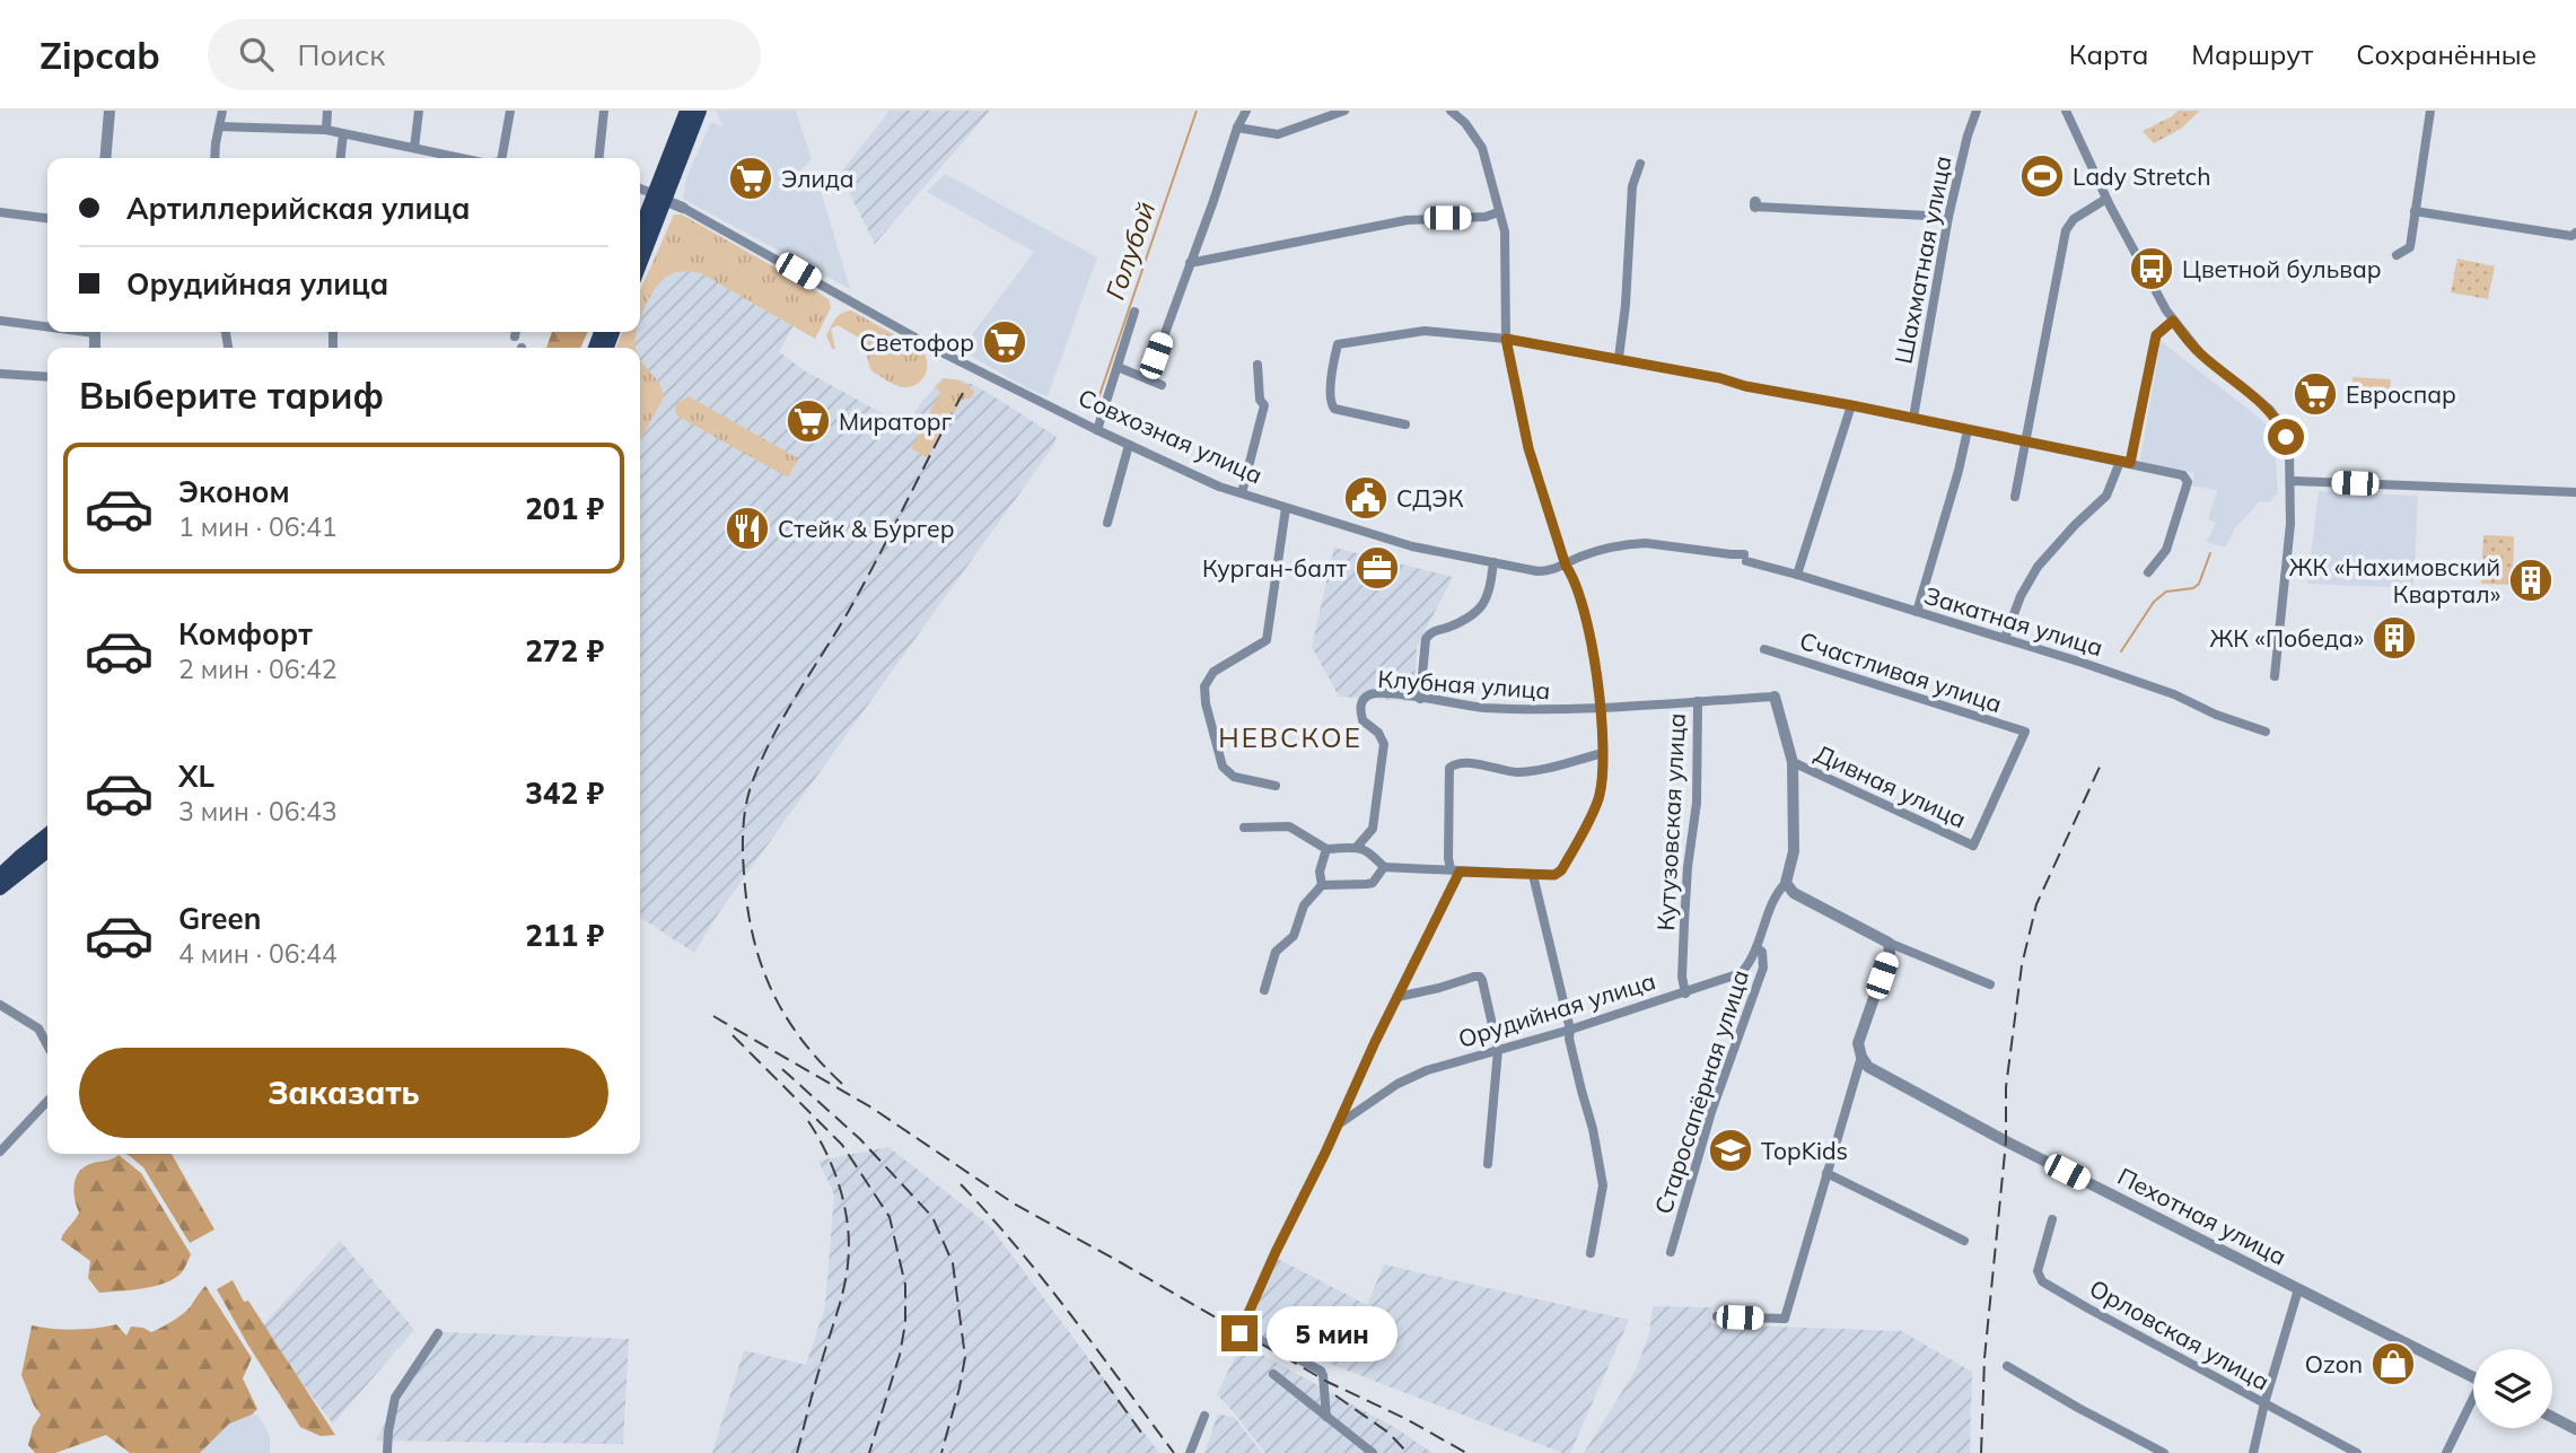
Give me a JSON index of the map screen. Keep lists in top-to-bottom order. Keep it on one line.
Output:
{"streets":{"street":["Шахматная улица","Совхозная улица","Закатная улица","Счастливая улица","Клубная улица","Дивная улица","Кутузовская улица","Орудийная улица","Старосапёрная улица","Пехотная улица","Орловская улица"]},"crossings":[["Совхозная улица","Закатная улица"],["Счастливая улица","Дивная улица"],["Клубная улица","Кутузовская улица"],["Клубная улица","Орудийная улица"],["Дивная улица","Орудийная улица"],["Кутузовская улица","Орудийная улица"],["Орудийная улица","Старосапёрная улица"]],"districts":["НЕВСКОЕ"],"water":["Голубой"],"places":{"sports":["Lady Stretch"],"supermarket":["Элида","Светофор","Евроспар","Мираторг"],"bus stop":["Цветной бульвар"],"public building":["СДЭК"],"restaurant":["Стейк & Бургер"],"office":["Курган-балт"],"building":["ЖК «Нахимовский Квартал»","ЖК «Победа»"],"school or university":["TopKids"],"shop":["Ozon"]},"page":{"header":"Zipcab","search":"Поиск","nav":["Карта","Маршрут","Сохранённые"],"banner":["Артиллерийская улица","Орудийная улица"],"heading":"Выберите тариф","list":[{"name":"Эконом","note":"1 мин · 06:41","value":"201 ₽"},{"name":"Комфорт","note":"2 мин · 06:42","value":"272 ₽"},{"name":"XL","note":"3 мин · 06:43","value":"342 ₽"},{"name":"Green","note":"4 мин · 06:44","value":"211 ₽"}],"buttons":"Заказать","bubble":"5 мин"}}
